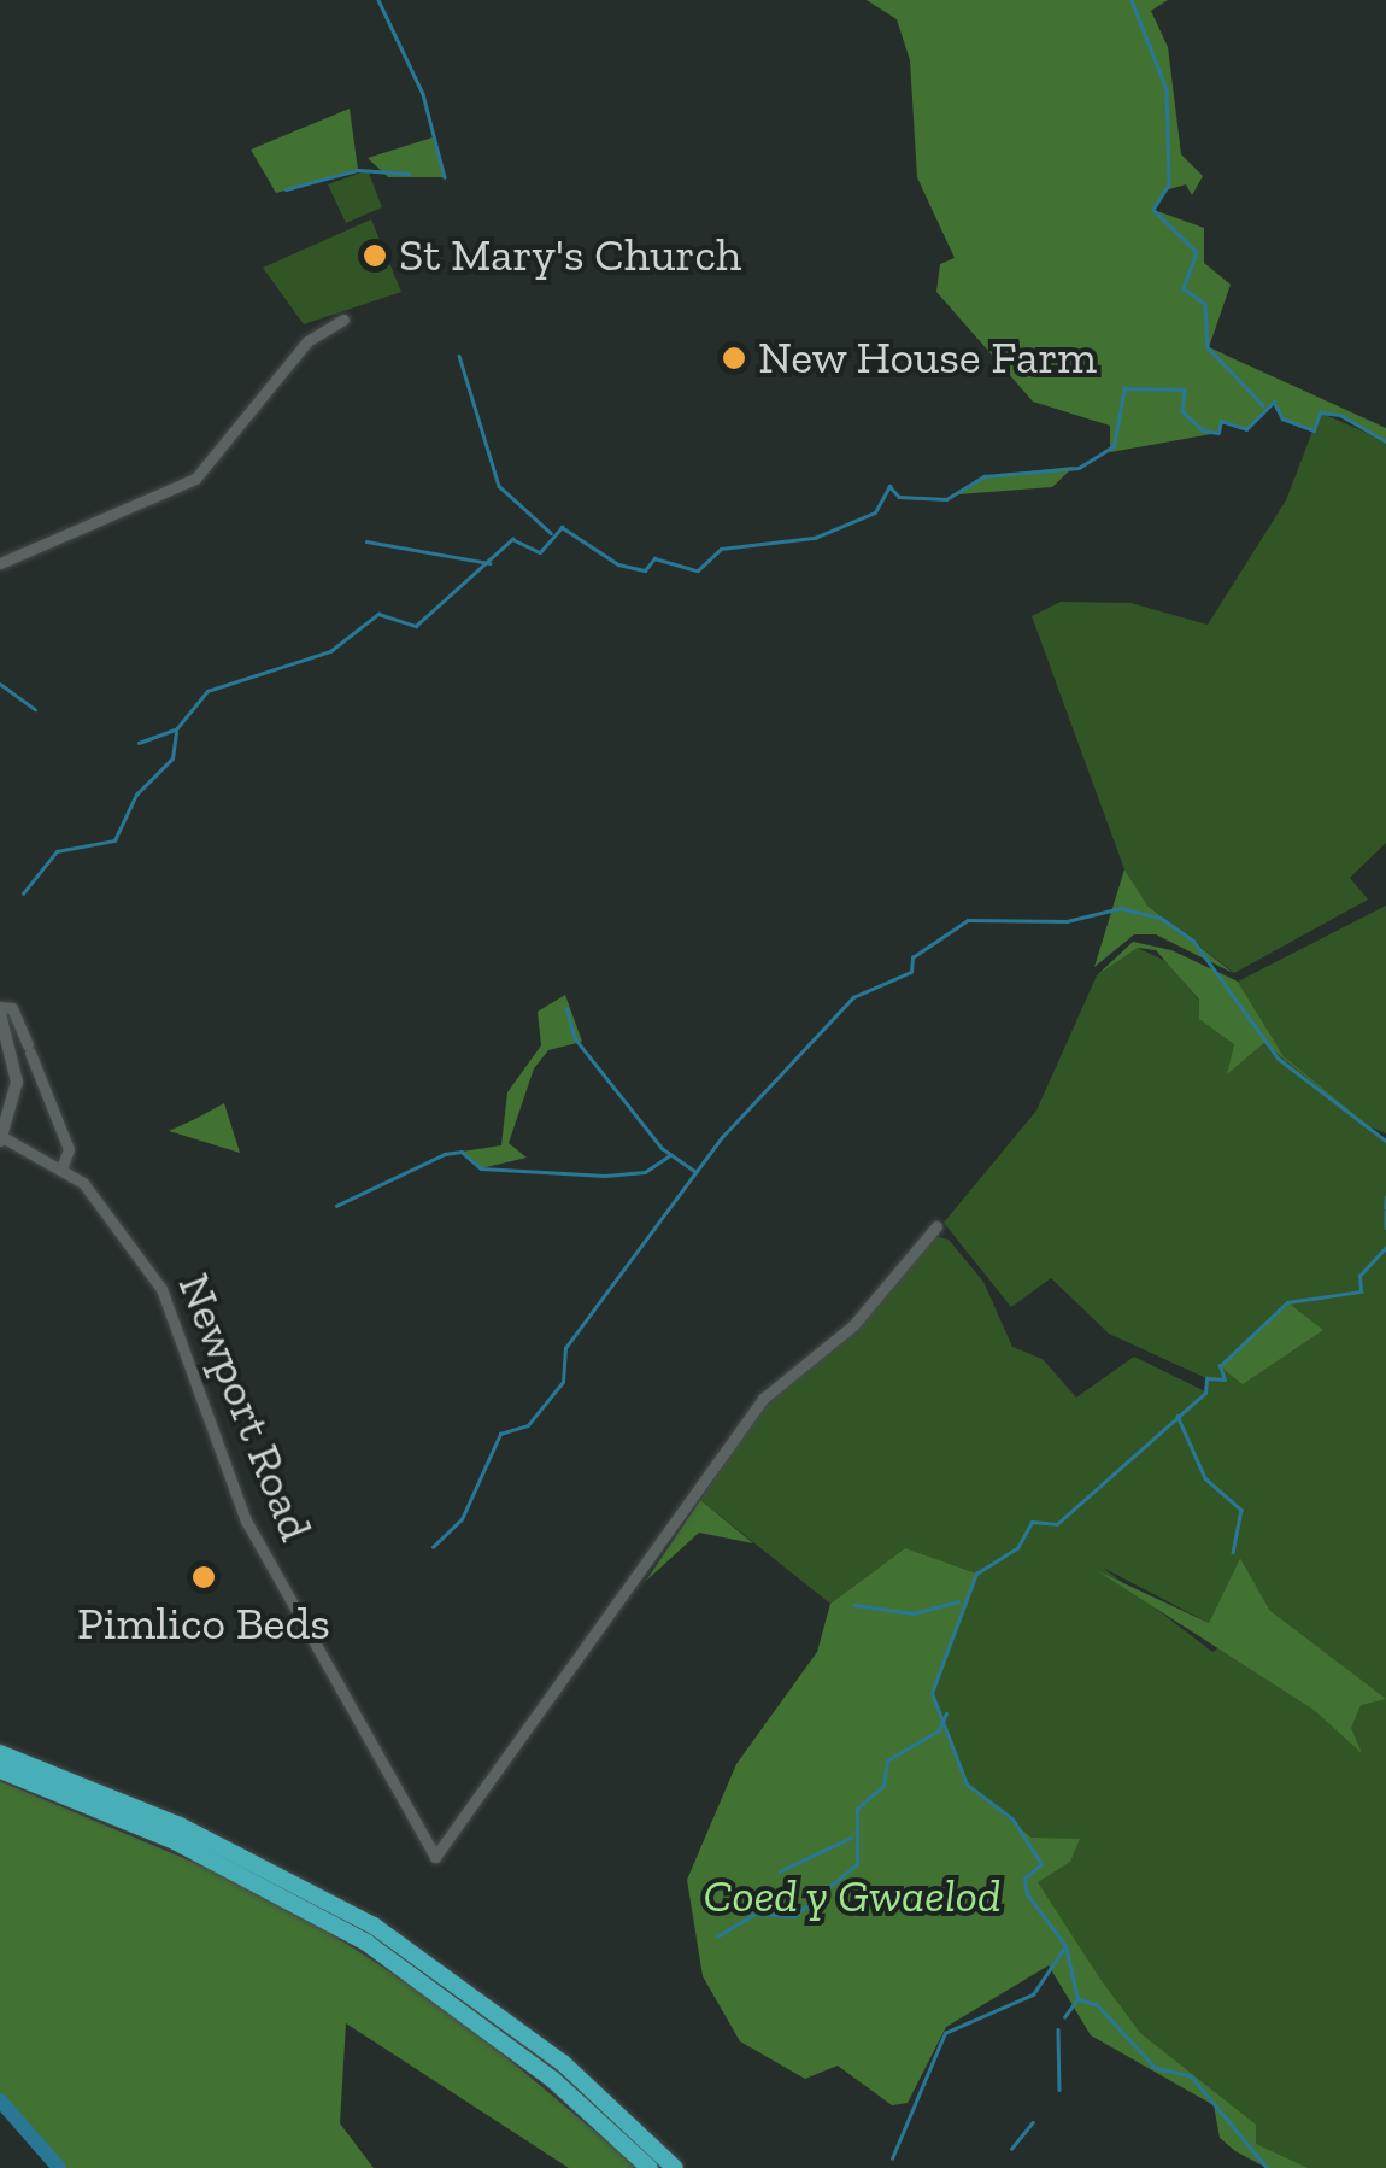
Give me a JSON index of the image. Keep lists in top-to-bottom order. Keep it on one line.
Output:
{"streets":{"street":["Newport Road"]},"parks":["Coed y Gwaelod"],"places":["St Mary's Church","New House Farm","Pimlico Beds"]}
